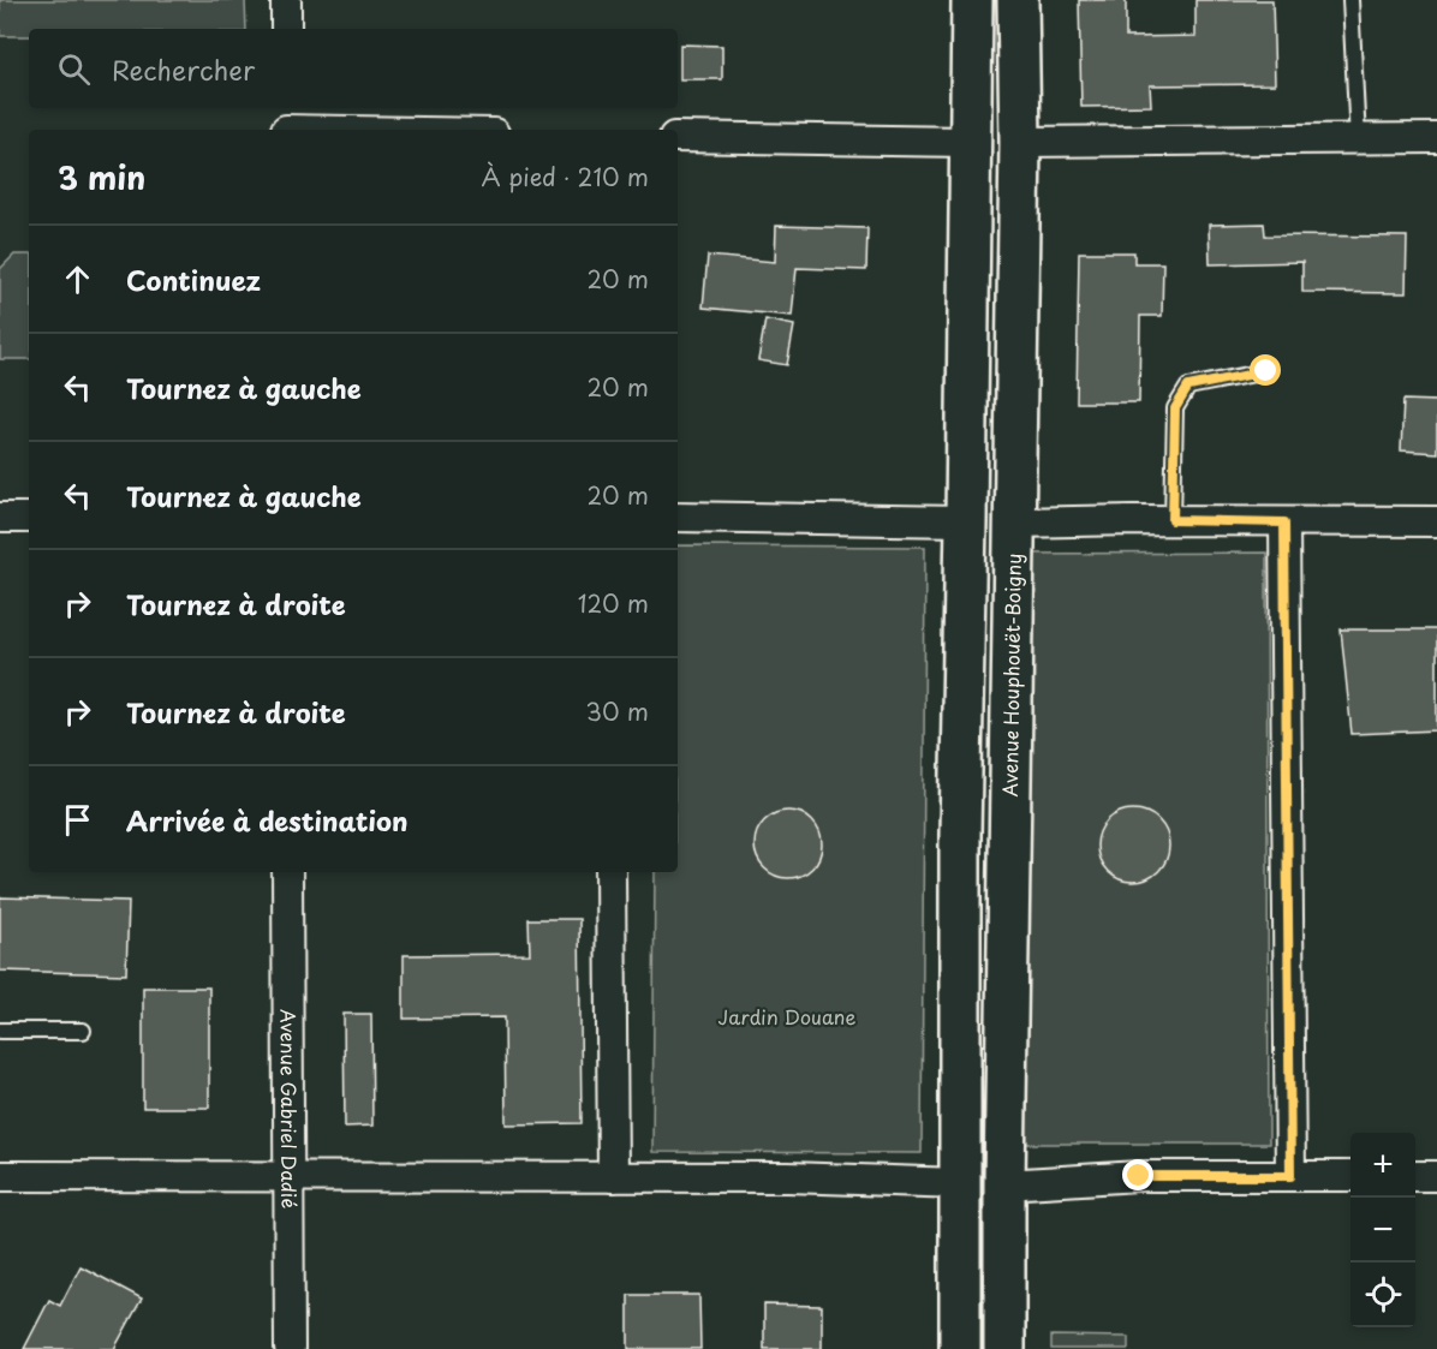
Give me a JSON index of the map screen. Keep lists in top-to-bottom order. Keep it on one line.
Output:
{"streets":{"highway":["Avenue Houphouët-Boigny"],"street":["Avenue Gabriel Dadié"]},"parks":["Jardin Douane"],"page":{"search":"Rechercher","heading":["3 min","À pied · 210 m"],"list":[["Continuez","20 m"],["Tournez à gauche","20 m"],["Tournez à gauche","20 m"],["Tournez à droite","120 m"],["Tournez à droite","30 m"],"Arrivée à destination"],"map_buttons":["+","−"]}}
